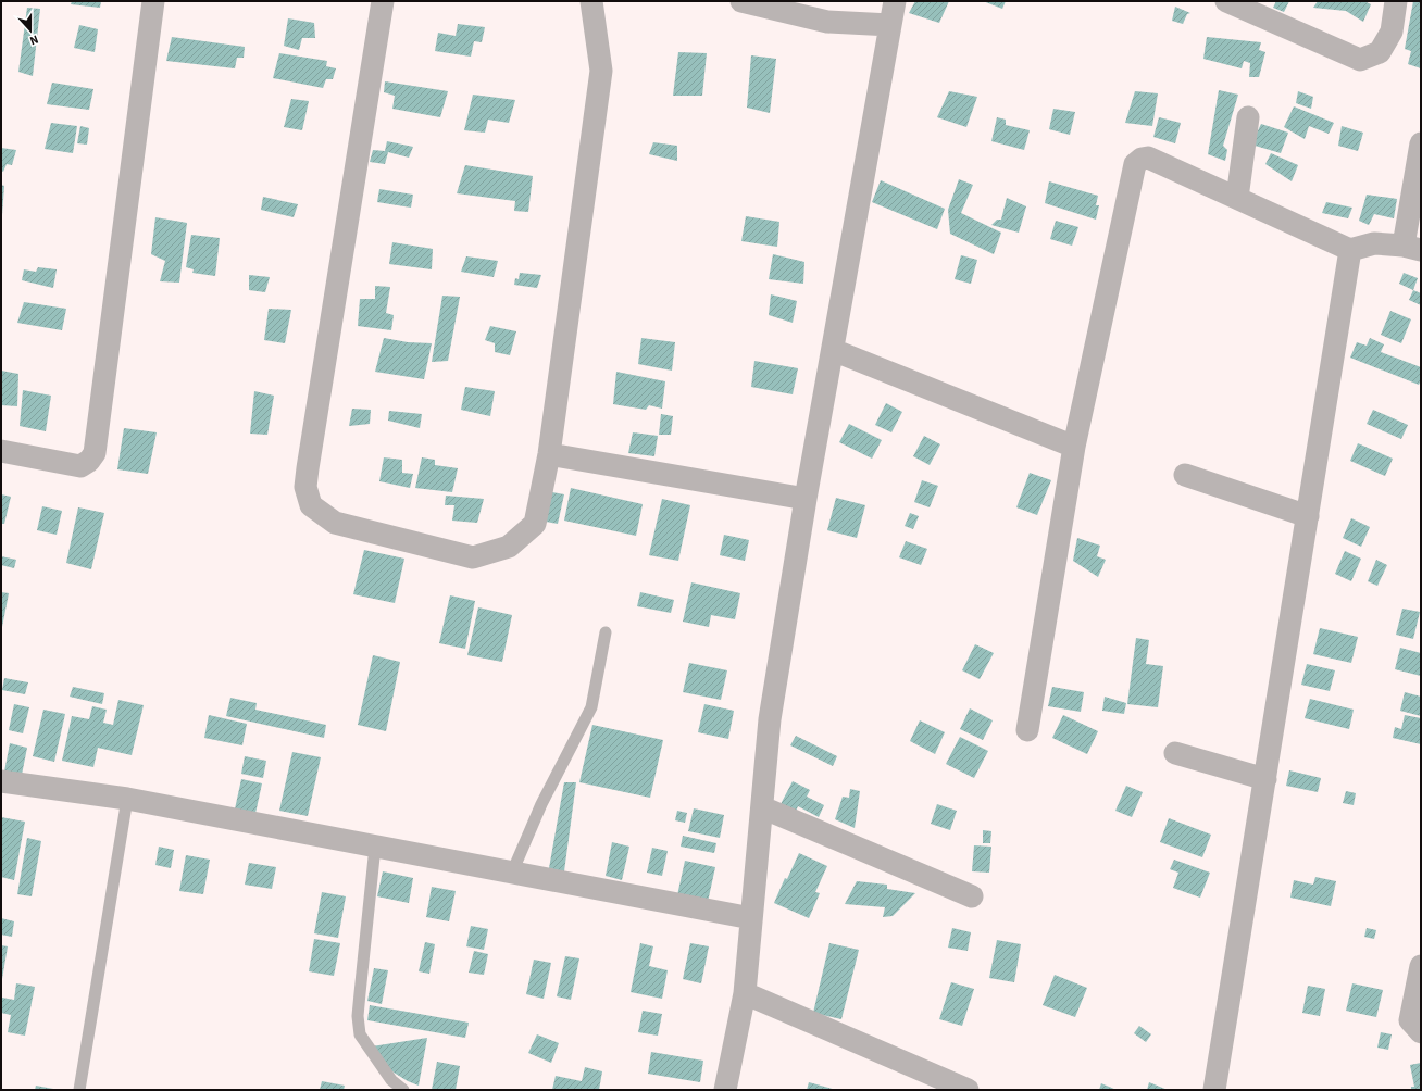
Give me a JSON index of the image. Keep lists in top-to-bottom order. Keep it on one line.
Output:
{"north":"bottom"}
